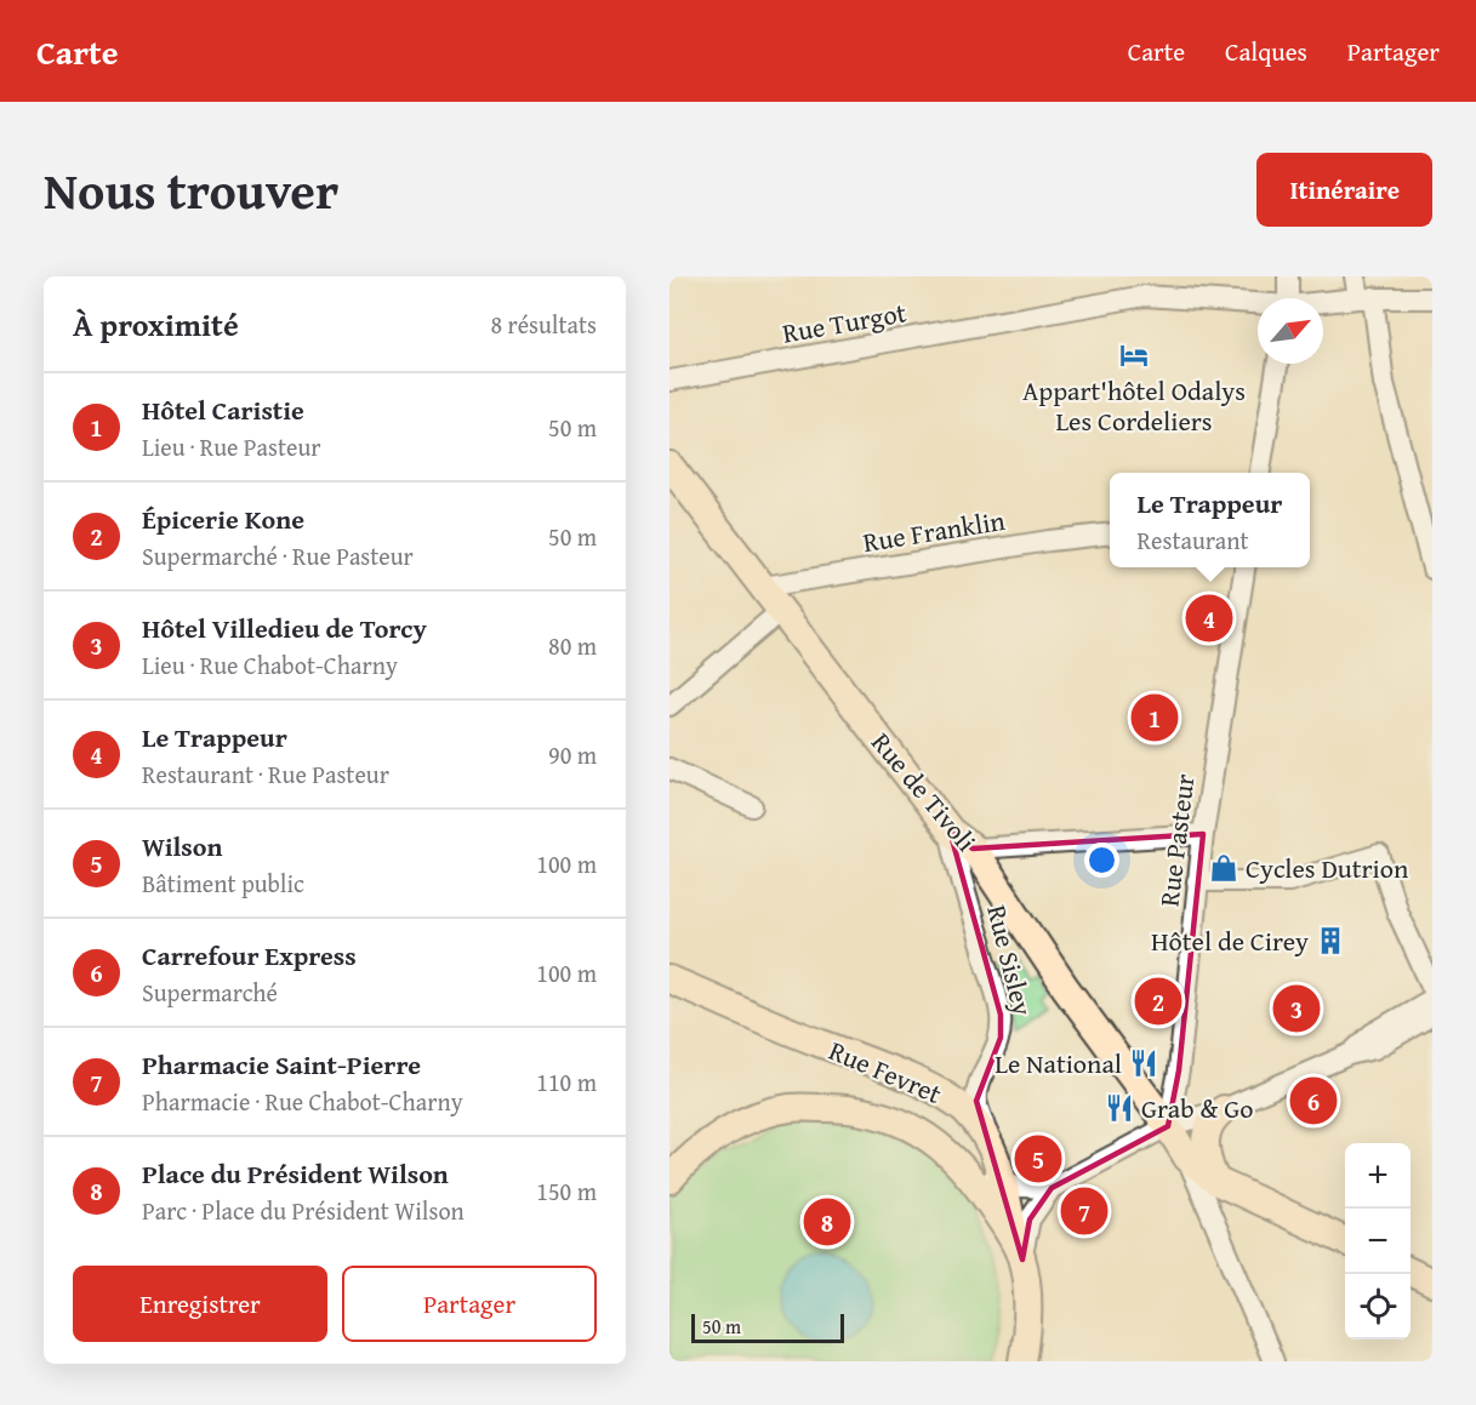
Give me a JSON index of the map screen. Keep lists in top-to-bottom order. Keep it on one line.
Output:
{"streets":{"street":["Rue Turgot","Rue Franklin","Rue de Tivoli","Rue Pasteur","Rue Sisley","Rue Fevret"]},"crossings":[["Rue Franklin","Rue de Tivoli"],["Rue de Tivoli","Rue Pasteur"],["Rue de Tivoli","Rue Sisley"],["Rue Sisley","Rue Fevret"]],"places":{"hotel":["Appart'hôtel Odalys Les Cordeliers"],"shop":["Cycles Dutrion"],"building":["Hôtel de Cirey"],"restaurant":["Le National","Grab & Go"]},"scale_bar":"50 m","north":"top right","page":{"header":"Carte","nav":["Carte","Calques","Partager"],"title":"Nous trouver","buttons":["Itinéraire",["Enregistrer","Partager"]],"heading":["À proximité","8 résultats"],"list":[{"mark":"1","name":"Hôtel Caristie","note":"Lieu · Rue Pasteur","value":"50 m"},{"mark":"2","name":"Épicerie Kone","note":"Supermarché · Rue Pasteur","value":"50 m"},{"mark":"3","name":"Hôtel Villedieu de Torcy","note":"Lieu · Rue Chabot-Charny","value":"80 m"},{"mark":"4","name":"Le Trappeur","note":"Restaurant · Rue Pasteur","value":"90 m"},{"mark":"5","name":"Wilson","note":"Bâtiment public","value":"100 m"},{"mark":"6","name":"Carrefour Express","note":"Supermarché","value":"100 m"},{"mark":"7","name":"Pharmacie Saint-Pierre","note":"Pharmacie · Rue Chabot-Charny","value":"110 m"},{"mark":"8","name":"Place du Président Wilson","note":"Parc · Place du Président Wilson","value":"150 m"}],"popup":["Le Trappeur","Restaurant"],"pins":["4","1","2","3","6","5","7","8"],"map_buttons":["+","−"],"scale":"50 m"}}
